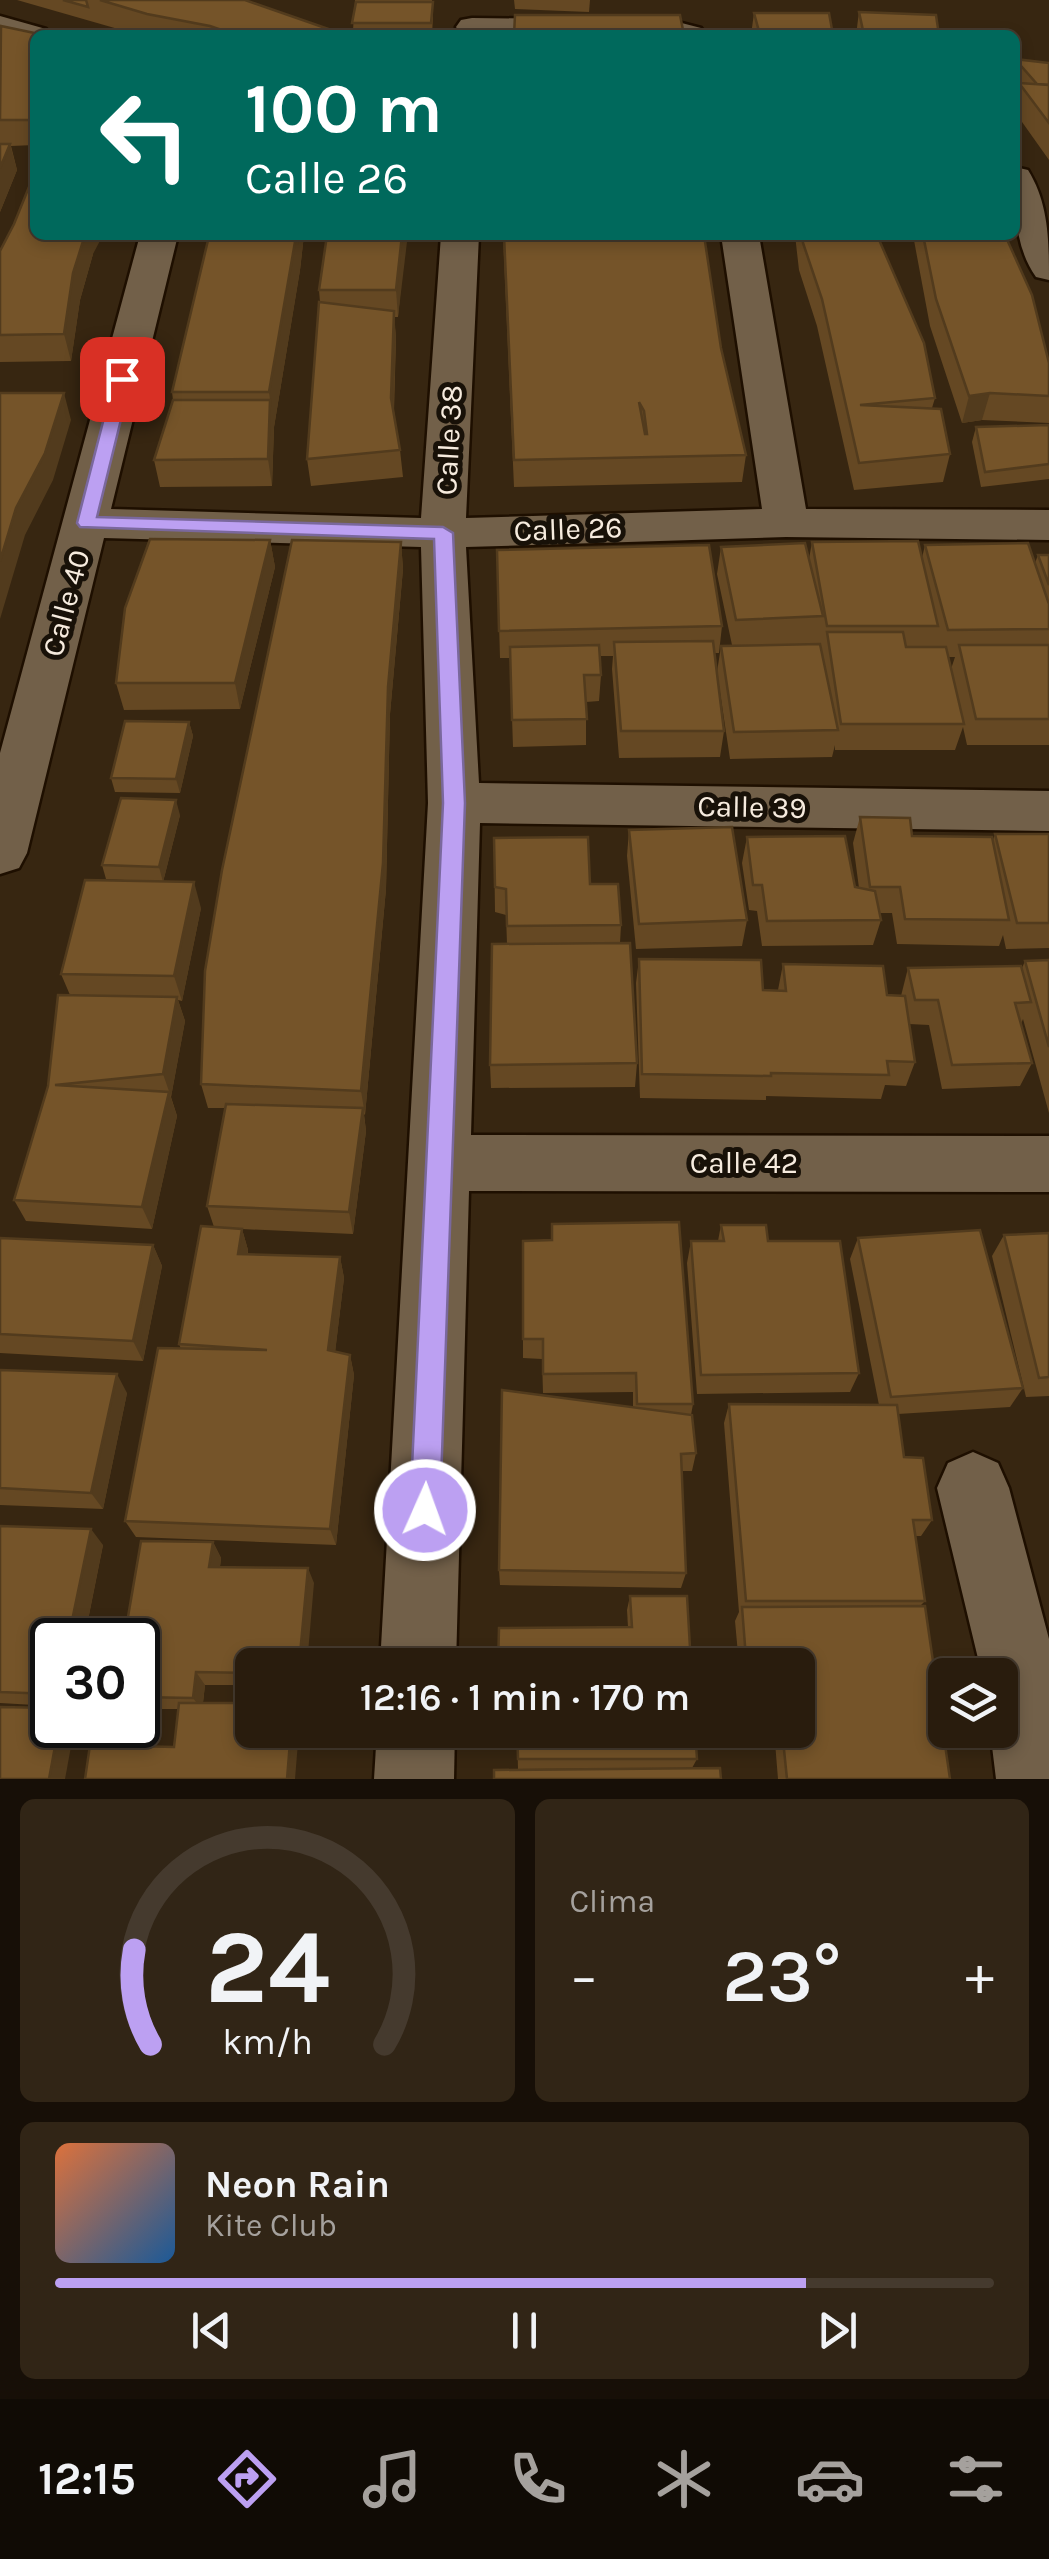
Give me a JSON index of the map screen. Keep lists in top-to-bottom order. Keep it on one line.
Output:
{"streets":{"street":["Calle 38","Calle 26","Calle 40","Calle 39","Calle 42"]},"crossings":[["Calle 38","Calle 26"],["Calle 38","Calle 39"],["Calle 38","Calle 42"],["Calle 26","Calle 40"]],"page":{"turn":["100 m","Calle 26"],"limit":"30","trip":"12:16 · 1 min · 170 m","tile":"Clima","heat":["−","23°","+"],"song":["Neon Rain","Kite Club"],"tabs":"12:15","gauge":["24","km/h"]}}
